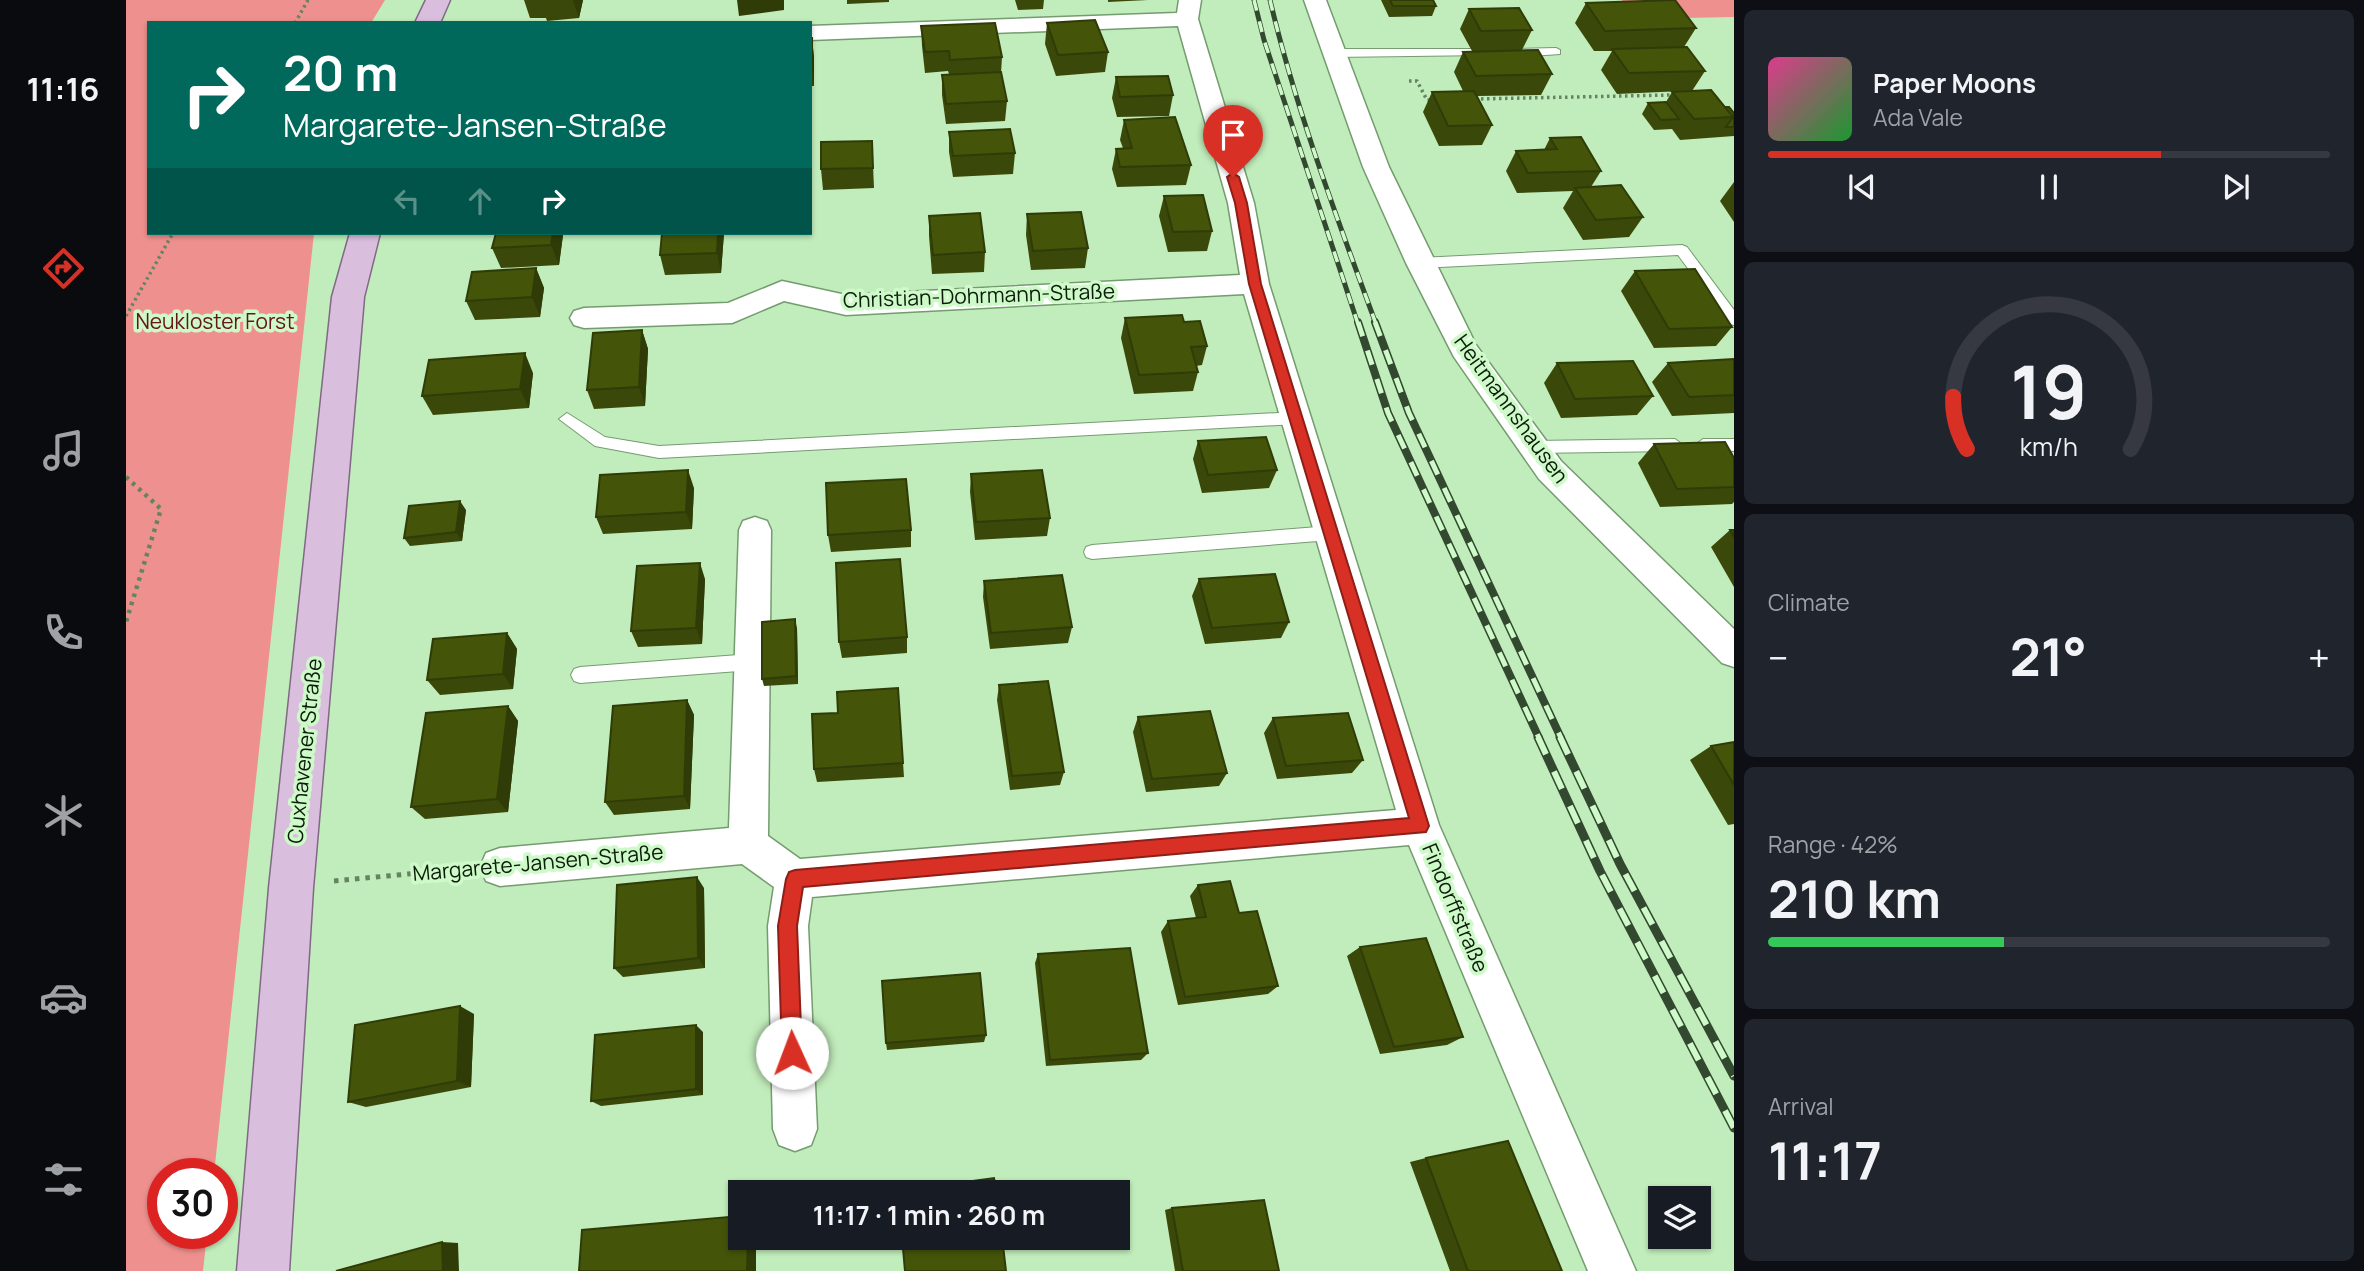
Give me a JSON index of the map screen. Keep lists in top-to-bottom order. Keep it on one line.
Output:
{"streets":{"main road":["Cuxhavener Straße"],"street":["Christian-Dohrmann-Straße","Heitmannshausen","Margarete-Jansen-Straße","Findorffstraße"]},"crossings":[["Christian-Dohrmann-Straße","Findorffstraße"]],"parks":["Neukloster Forst"],"page":{"tabs":"11:16","turn":["20 m","Margarete-Jansen-Straße"],"song":["Paper Moons","Ada Vale"],"tile":["Climate",["Range · 42%","210 km"],["Arrival","11:17"]],"heat":["−","21°","+"],"limit":"30","trip":"11:17 · 1 min · 260 m","gauge":["19","km/h"]}}
